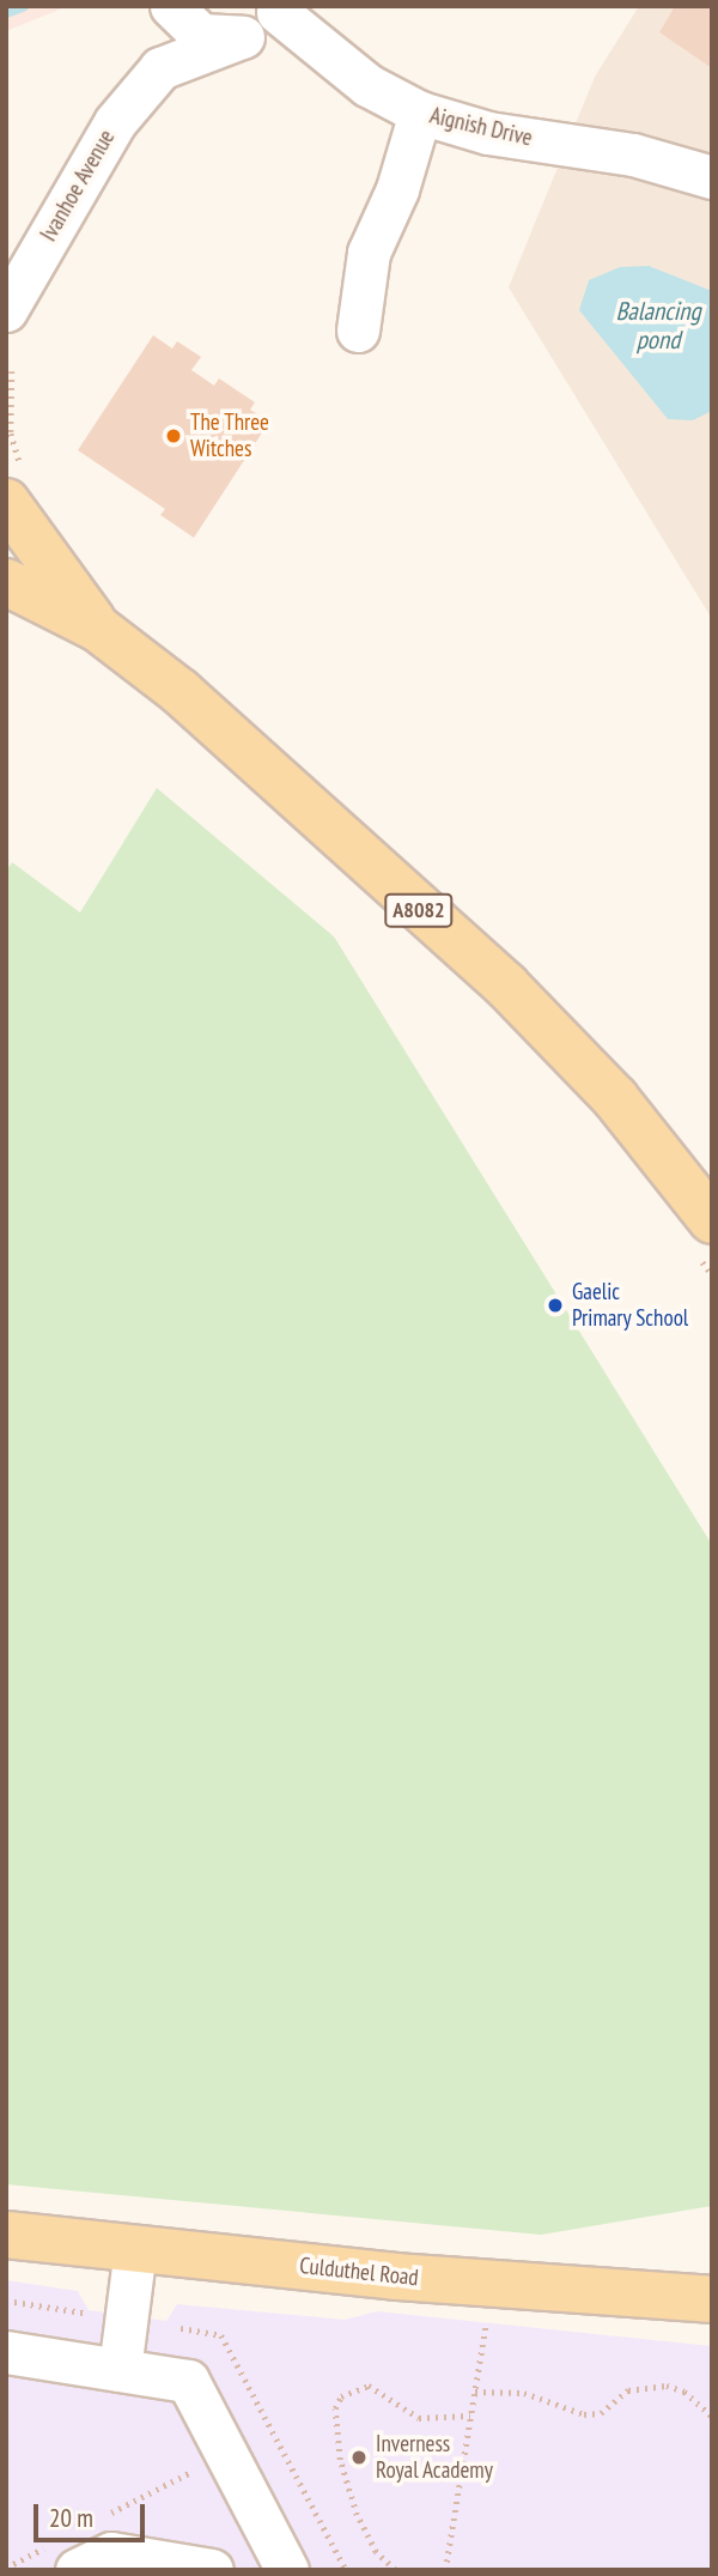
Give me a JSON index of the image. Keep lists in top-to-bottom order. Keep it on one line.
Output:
{"streets":{"main road":["A8082","Culduthel Road"],"street":["Aignish Drive","Ivanhoe Avenue"]},"crossings":[["Aignish Drive","Ivanhoe Avenue"]],"water":["Balancing pond"],"places":["The Three Witches","Gaelic Primary School","Inverness Royal Academy"],"scale_bar":"20 m"}
